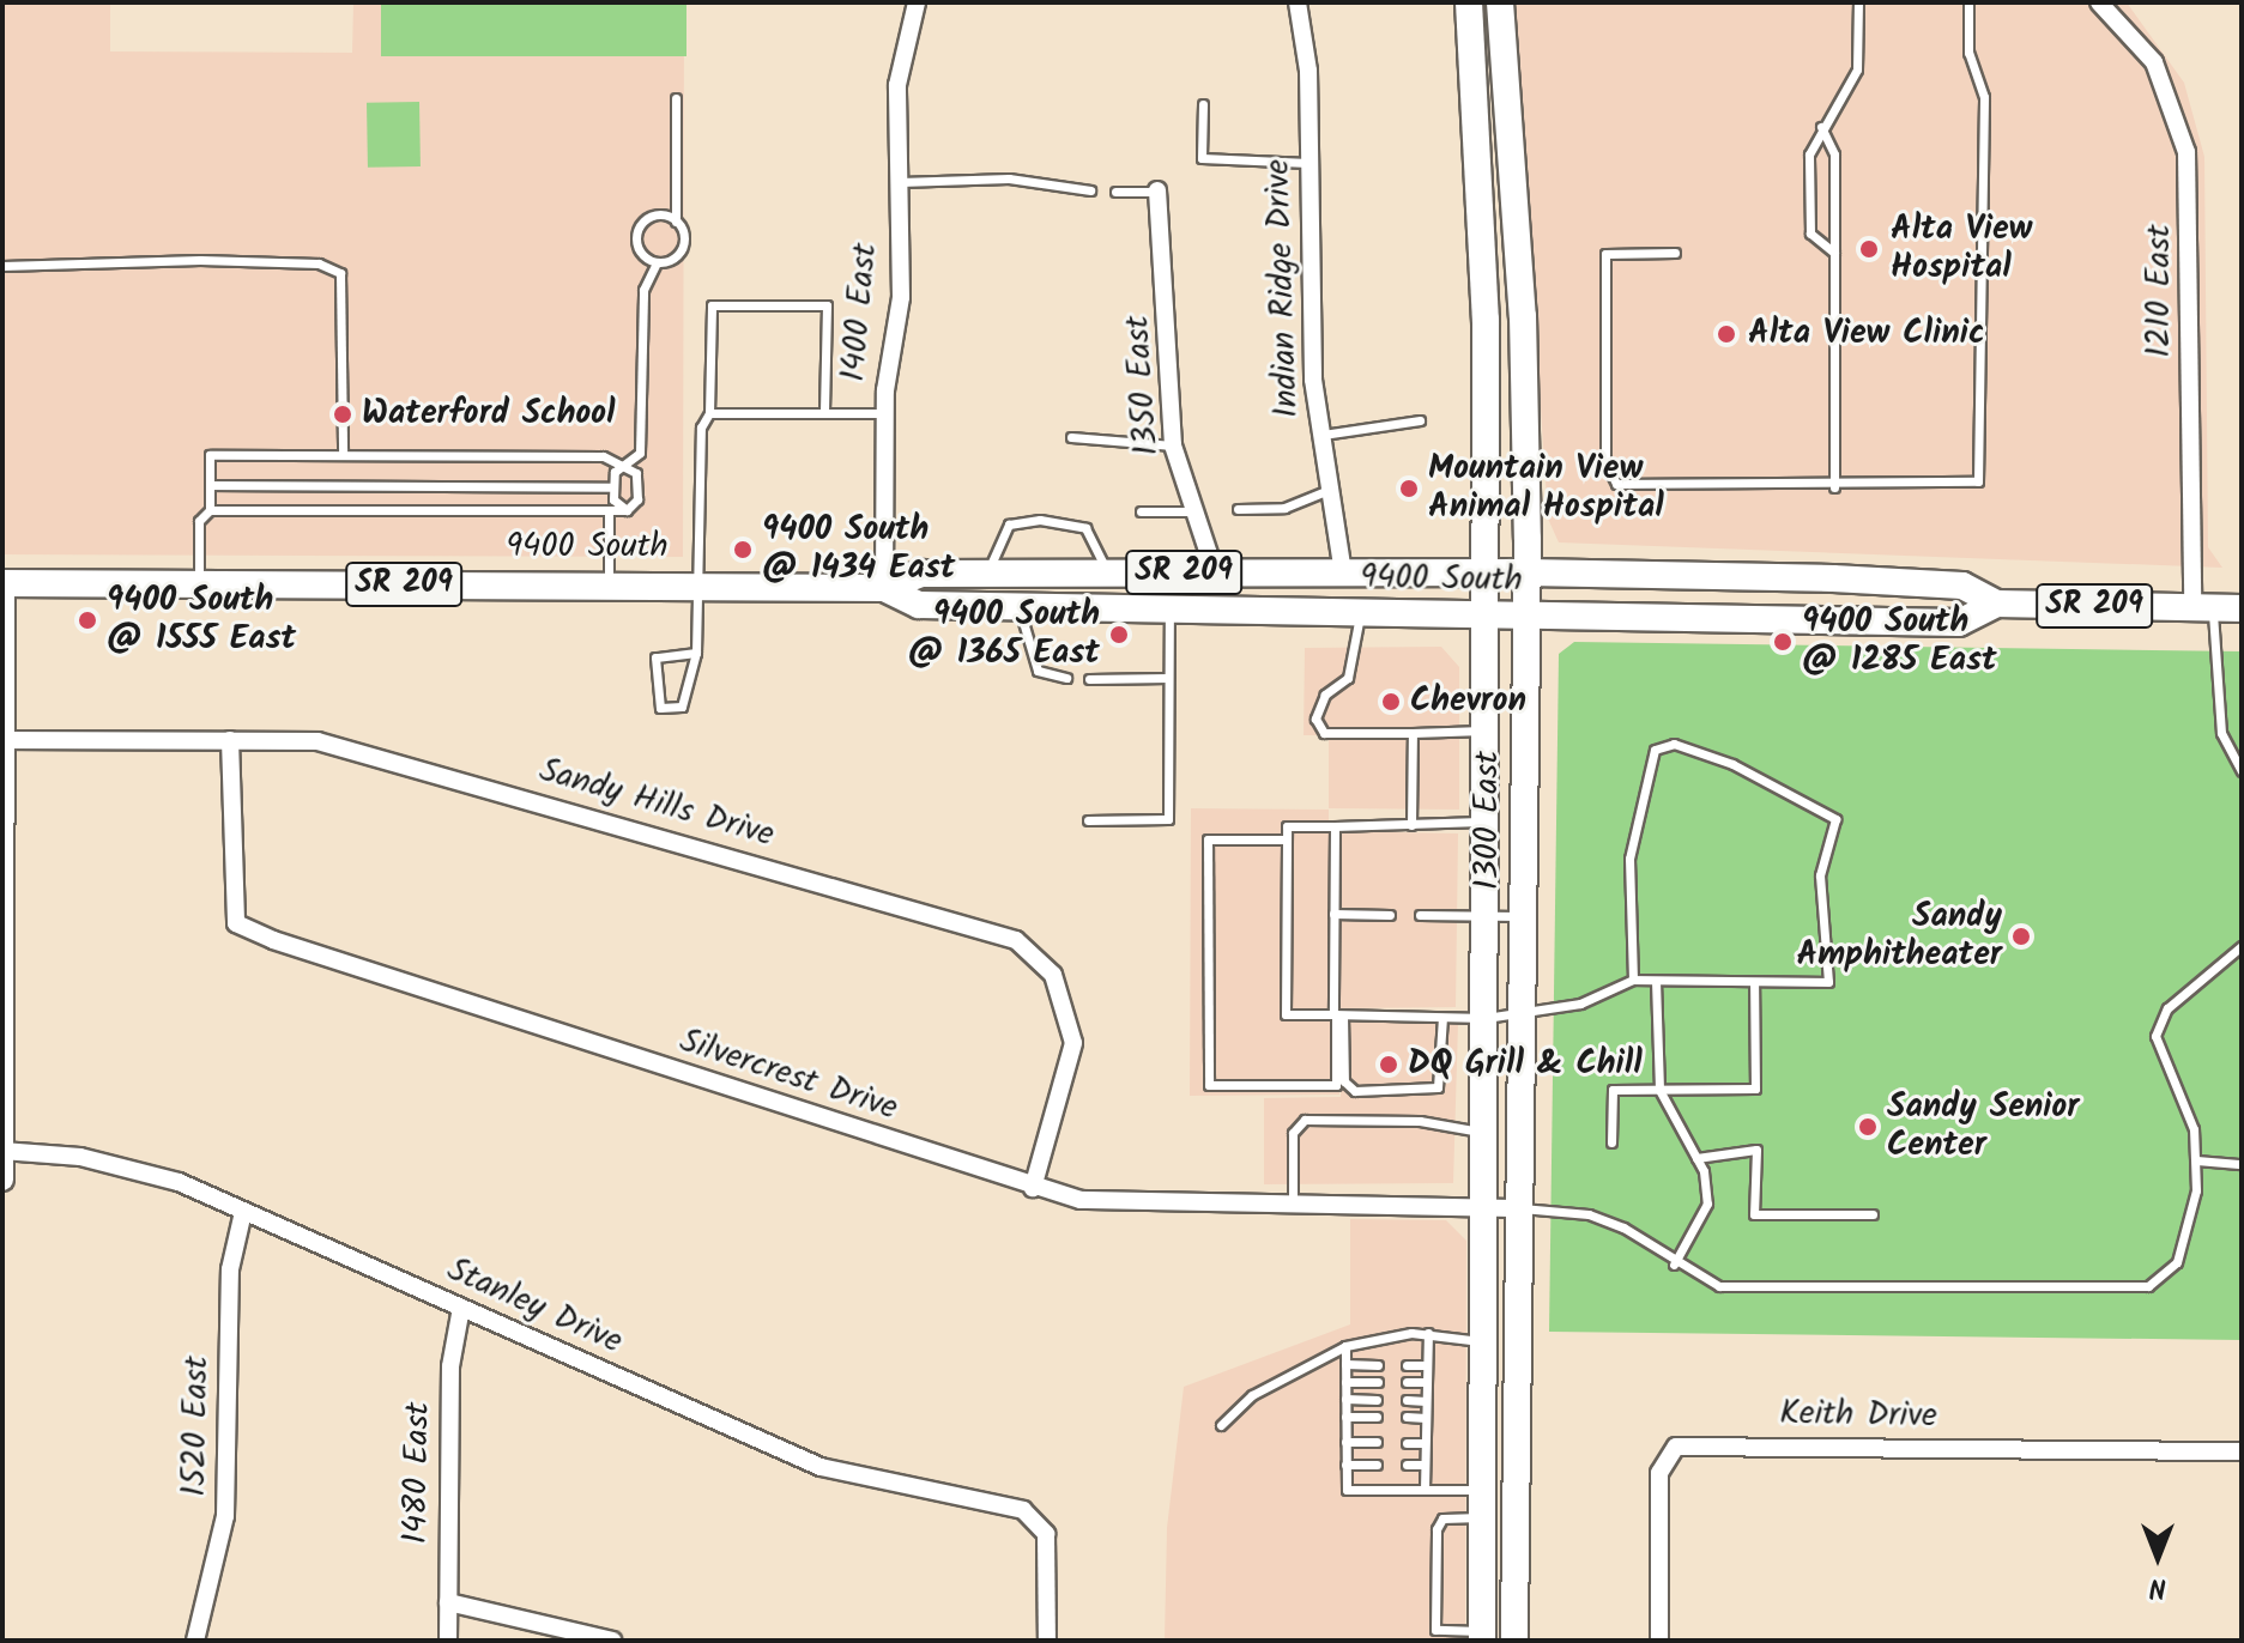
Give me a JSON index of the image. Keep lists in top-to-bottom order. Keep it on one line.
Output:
{"streets":{"main road":["9400 South","SR 209","1300 East"],"street":["Indian Ridge Drive","1210 East","1400 East","1350 East","Sandy Hills Drive","Silvercrest Drive","Stanley Drive","Keith Drive","1520 East","1480 East"]},"crossings":[["Indian Ridge Drive","9400 South"],["1210 East","9400 South"],["1400 East","9400 South"],["1350 East","9400 South"],["9400 South","1300 East"],["Sandy Hills Drive","Silvercrest Drive"],["1300 East","Silvercrest Drive"],["Stanley Drive","1520 East"],["Stanley Drive","1480 East"]],"places":["Alta View Hospital","Alta View Clinic","Waterford School","Mountain View Animal Hospital","9400 South @ 1434 East","9400 South @ 1555 East","9400 South @ 1365 East","9400 South @ 1285 East","Chevron","Sandy Amphitheater","DQ Grill & Chill","Sandy Senior Center"],"north":"bottom"}
